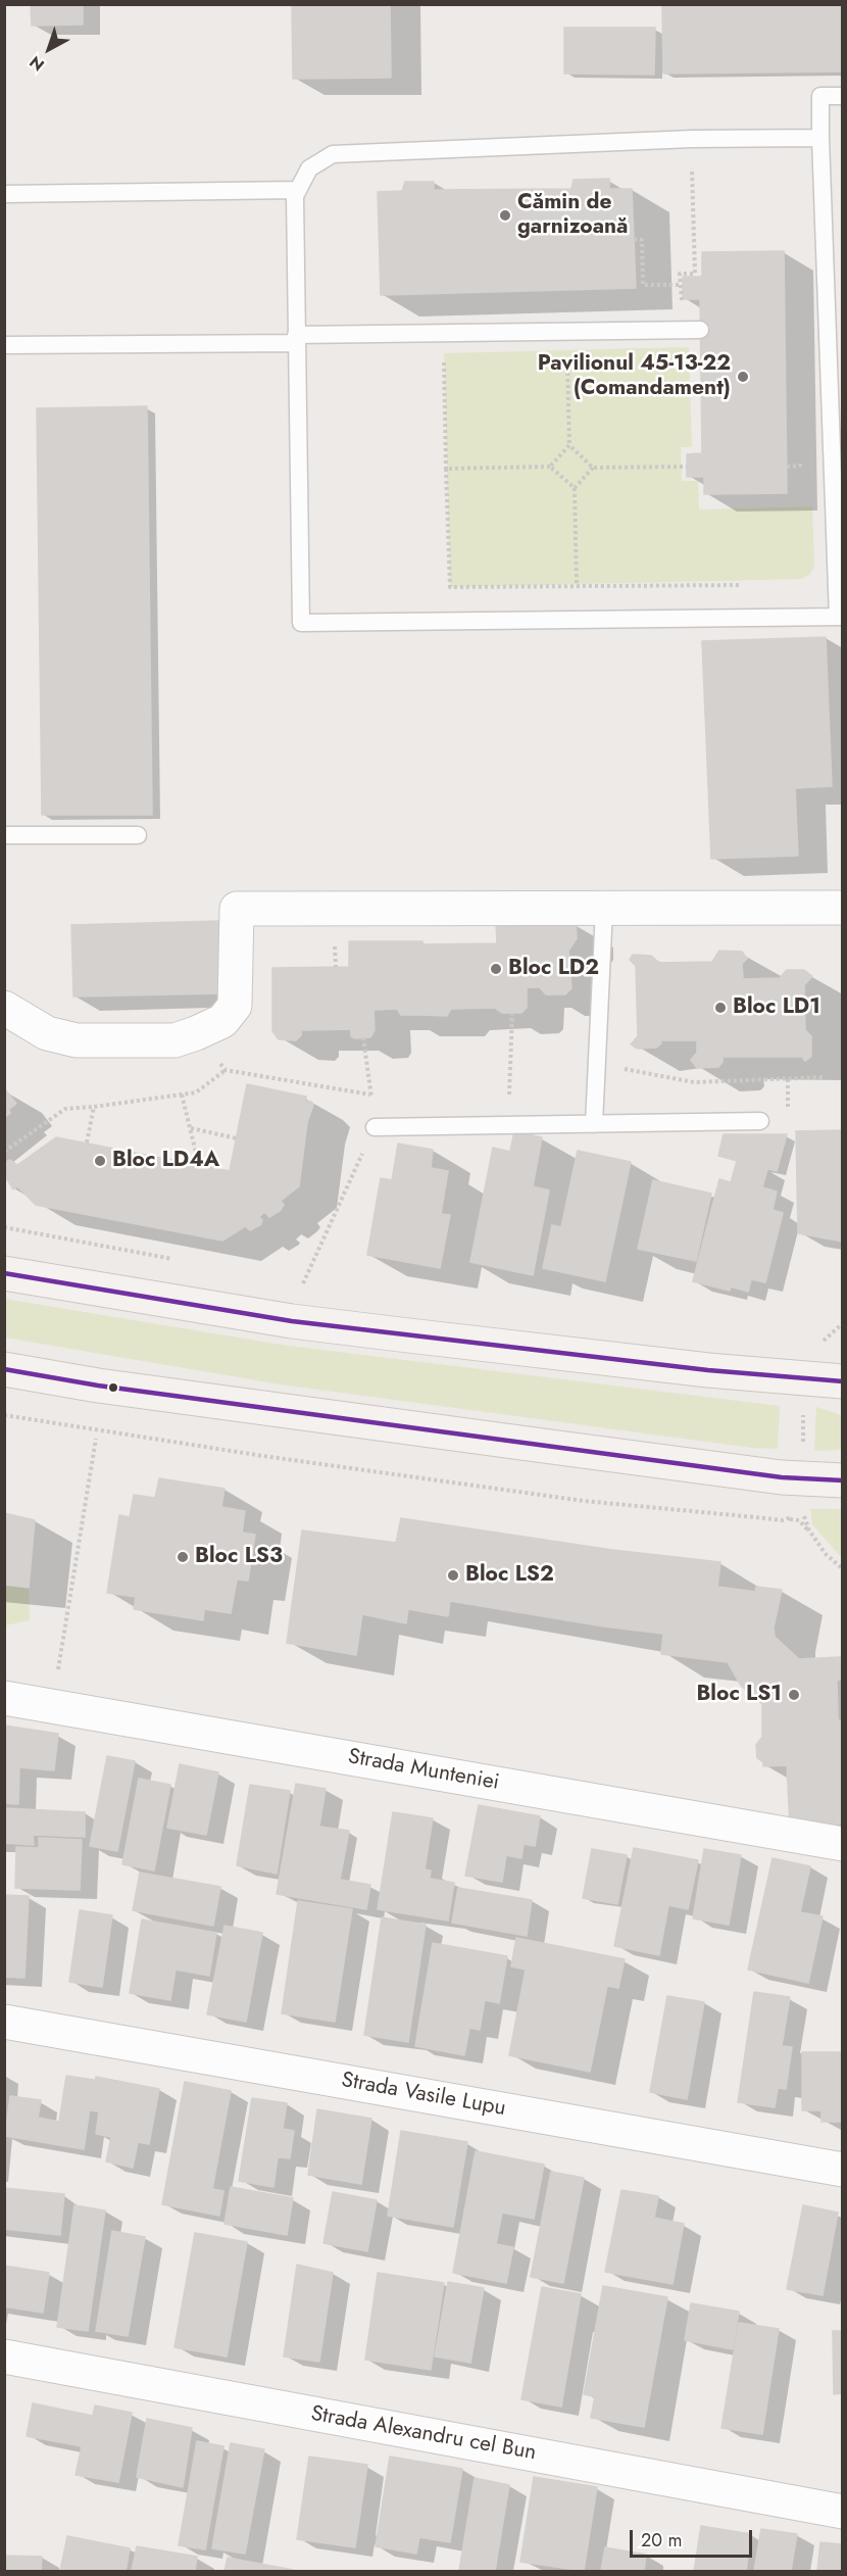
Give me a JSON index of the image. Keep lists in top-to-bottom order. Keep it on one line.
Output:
{"streets":{"street":["Strada Munteniei","Strada Vasile Lupu","Strada Alexandru cel Bun"]},"places":["Cămin de garnizoană","Pavilionul 45-13-22 (Comandament)","Bloc LD2","Bloc LD1","Bloc LD4A","Bloc LS3","Bloc LS2","Bloc LS1"],"scale_bar":"20 m","north":"bottom left"}
